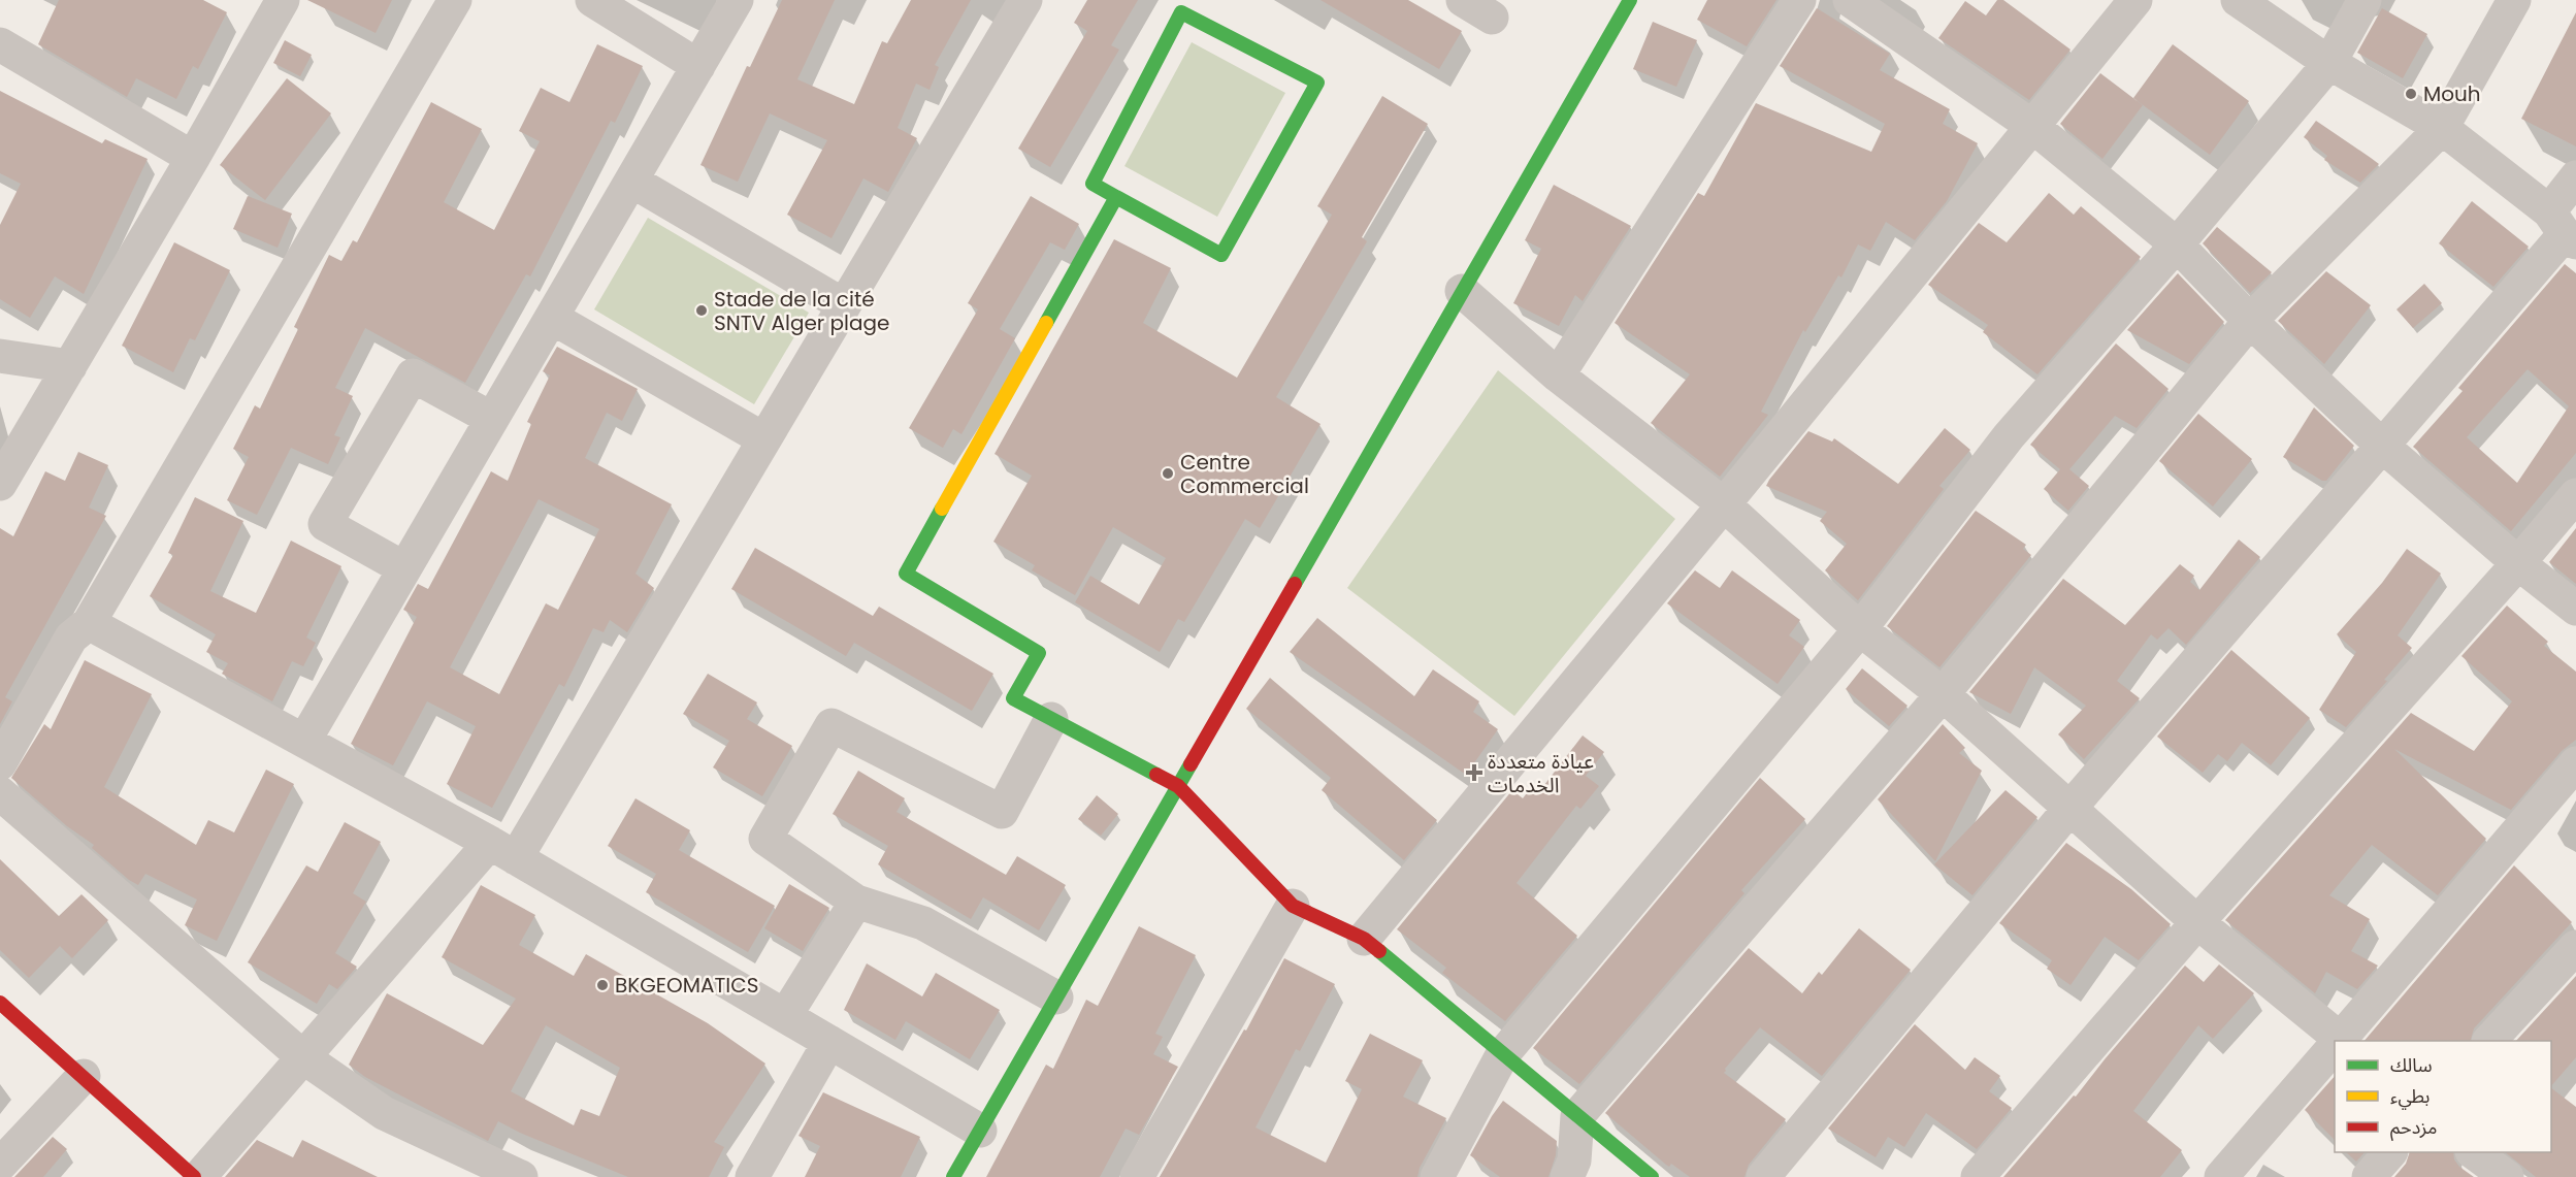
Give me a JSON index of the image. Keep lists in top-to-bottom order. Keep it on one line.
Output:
{"places":{"other":["Mouh","Stade de la cité SNTV Alger plage","Centre Commercial","BKGEOMATICS"],"health":["عيادة متعددة الخدمات"]},"legend":["سالك","بطيء","مزدحم"]}
